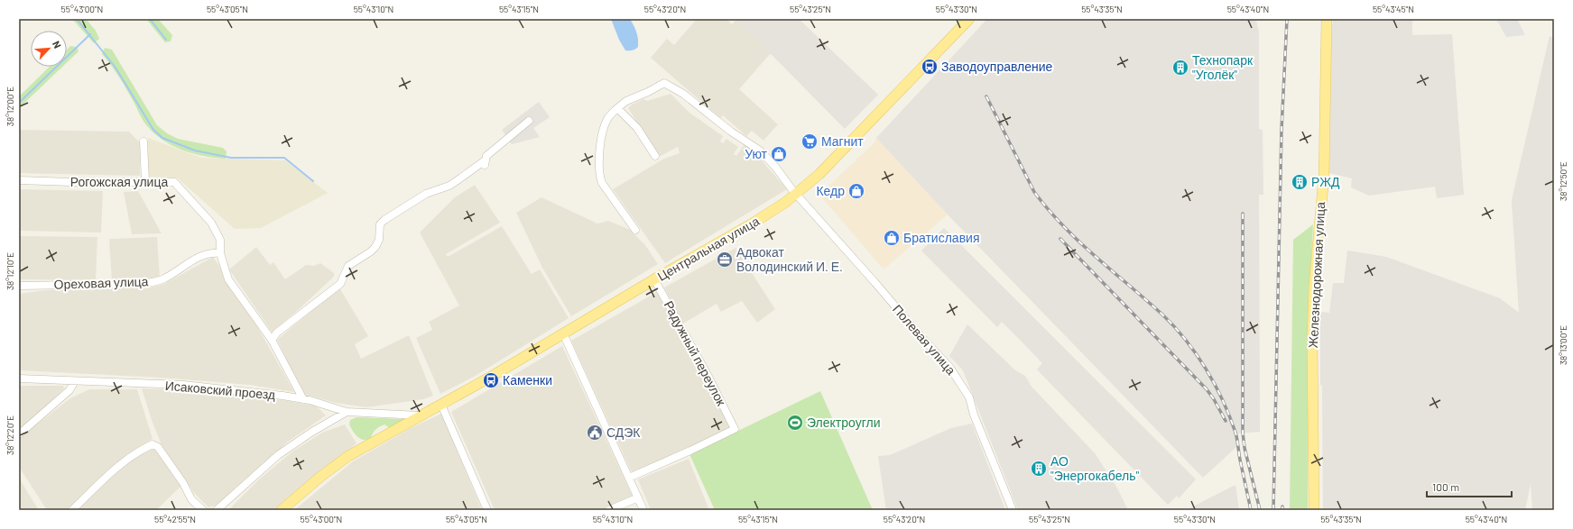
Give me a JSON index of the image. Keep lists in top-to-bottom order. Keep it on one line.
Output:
{"streets":{"main road":["Центральная улица","Железнодорожная улица"],"street":["Рогожская улица","Ореховая улица","Полевая улица","Радужный переулок","Исаковский проезд"]},"crossings":[["Рогожская улица","Ореховая улица"],["Рогожская улица","Исаковский проезд"],["Центральная улица","Полевая улица"],["Центральная улица","Радужный переулок"],["Центральная улица","Исаковский проезд"]],"places":{"bus stop":["Заводоуправление","Каменки"],"building":["Технопарк \"Уголёк\"","РЖД","АО \"Энергокабель\""],"supermarket":["Магнит"],"shop":["Уют","Кедр","Братиславия"],"office":["Адвокат Володинский И. Е."],"sports":["Электроугли"],"public building":["СДЭК"]},"scale_bar":"100 m","north":"top right","coordinates":["55°43'00\"N","55°43'05\"N","55°43'10\"N","55°43'15\"N","55°43'20\"N","55°43'25\"N","55°43'30\"N","55°43'35\"N","55°43'40\"N","55°43'45\"N","38°12'00\"E","38°12'50\"E","38°12'10\"E","38°13'00\"E","38°12'20\"E","55°42'55\"N"]}
